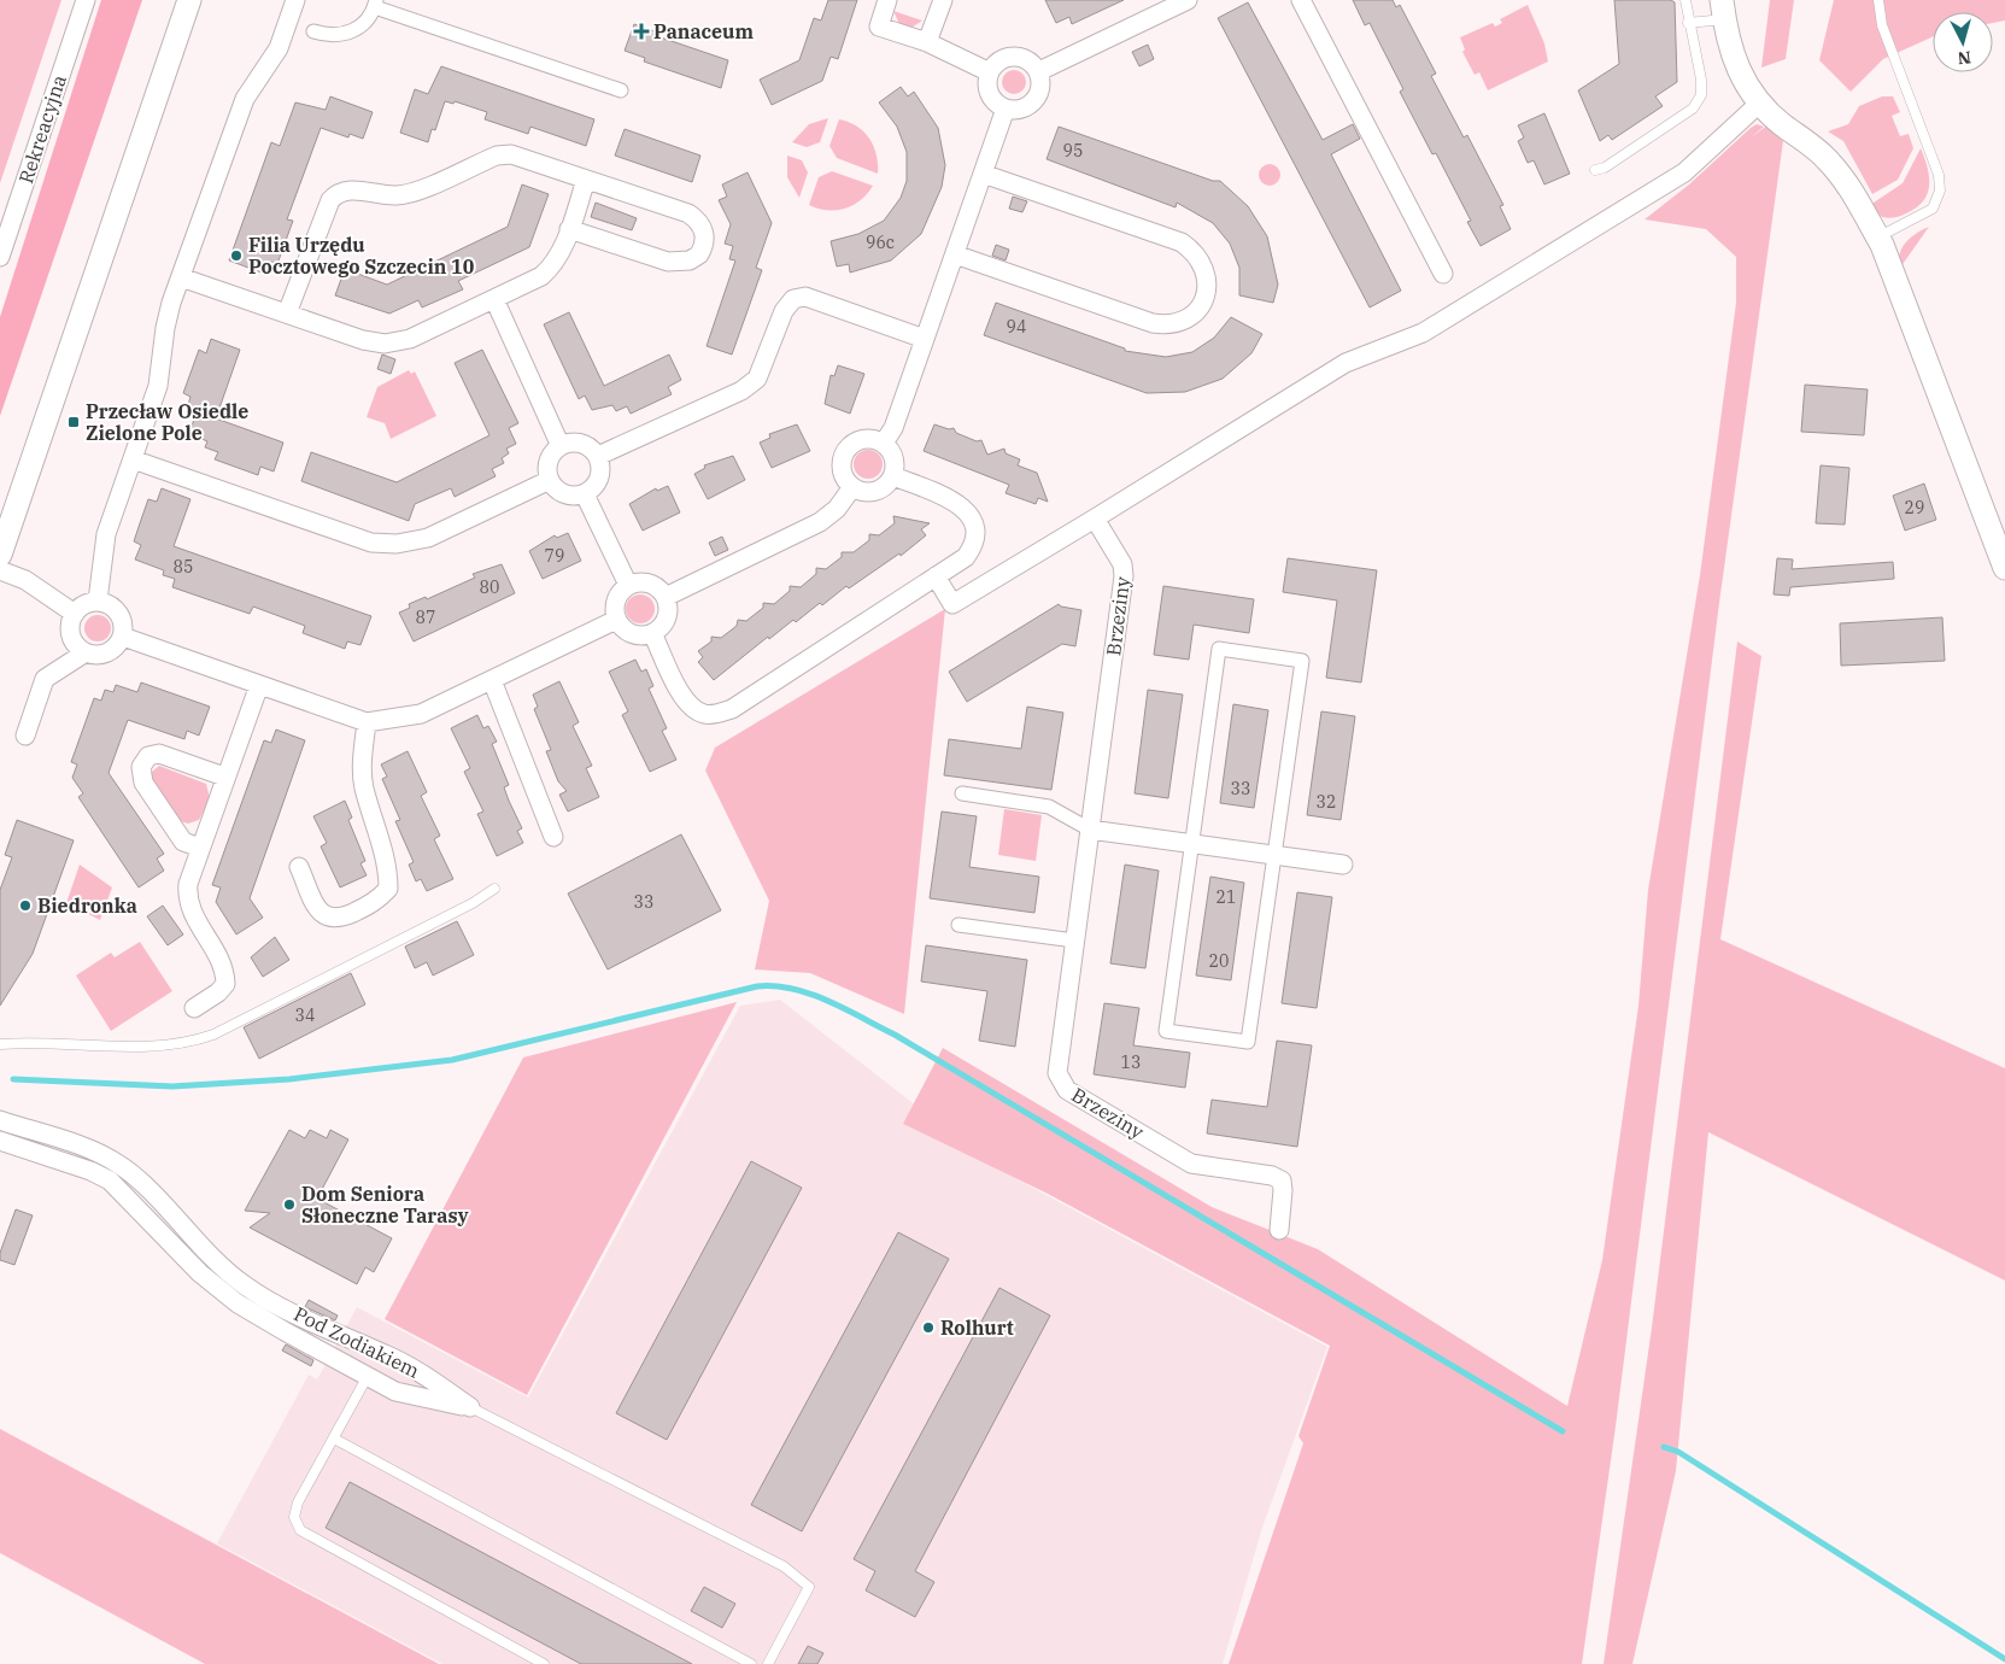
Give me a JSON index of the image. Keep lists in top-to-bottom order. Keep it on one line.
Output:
{"streets":{"street":["Rekreacyjna","Brzeziny","Pod Zodiakiem"]},"places":{"health":["Panaceum"],"other":["Filia Urzędu Pocztowego Szczecin 10","Biedronka","Dom Seniora Słoneczne Tarasy","Rolhurt"],"transit":["Przecław Osiedle Zielone Pole"]},"house_numbers":["95","96c","94","29","79","85","80","87","33","32","21","33","20","34","13"],"north":"bottom"}
